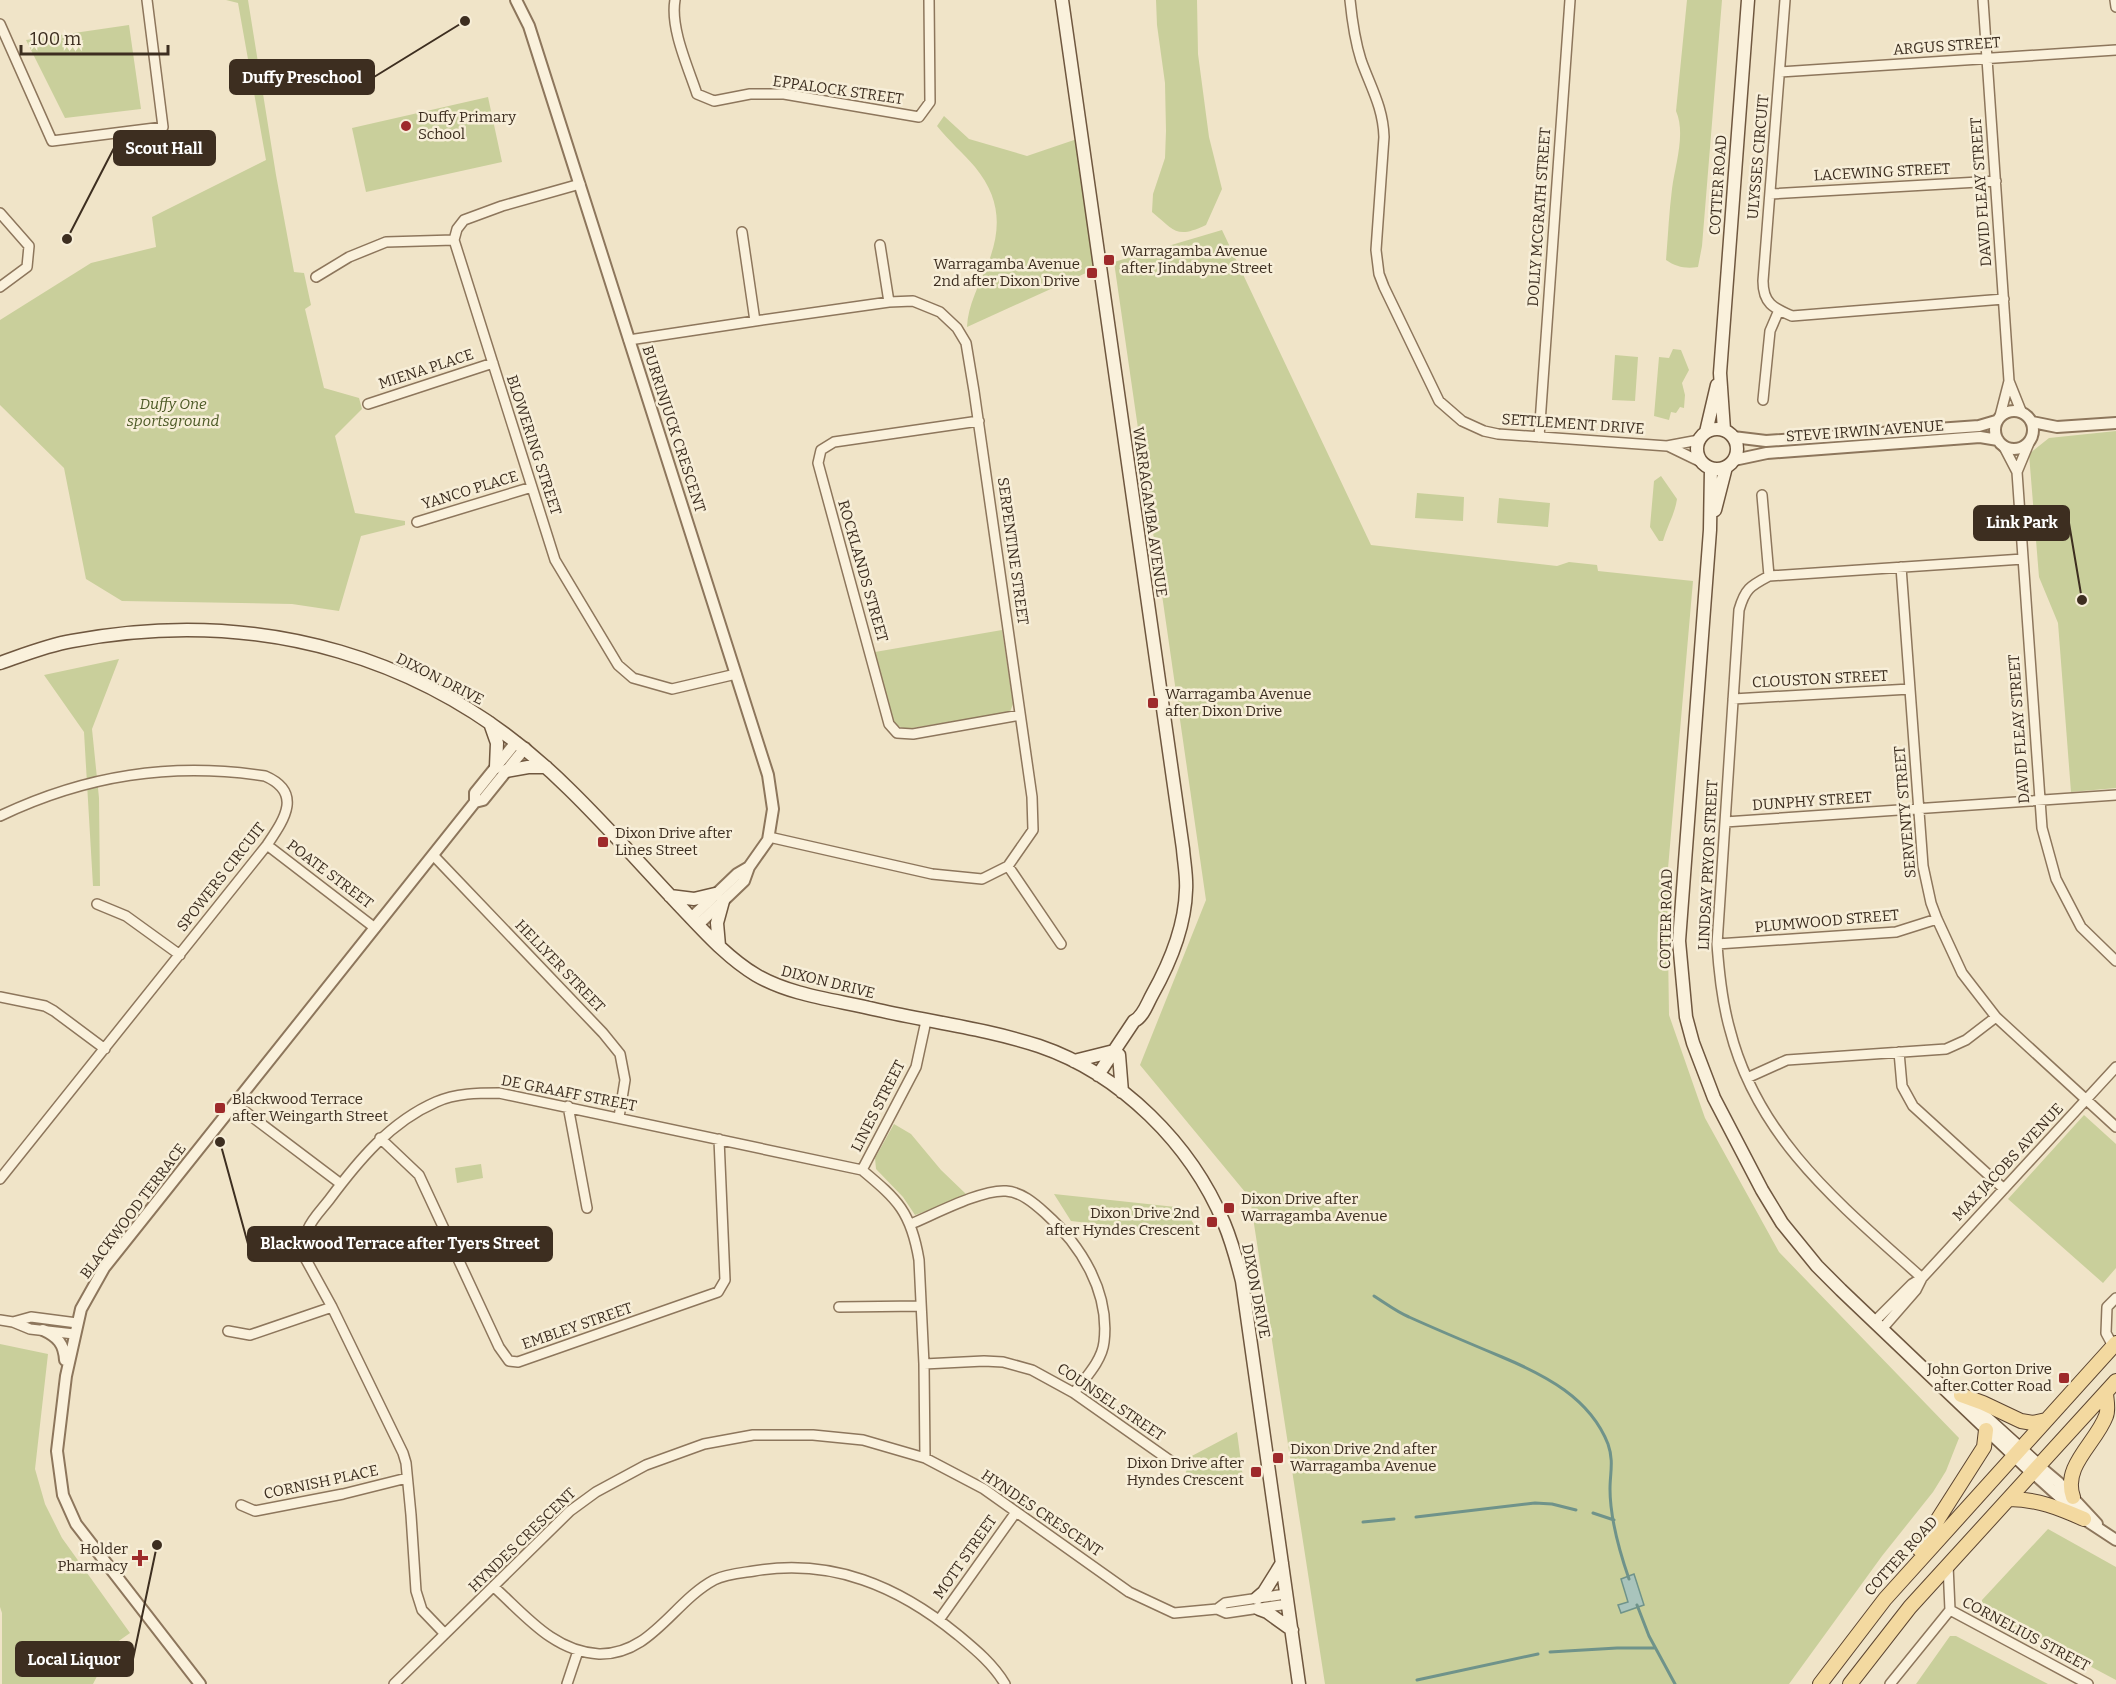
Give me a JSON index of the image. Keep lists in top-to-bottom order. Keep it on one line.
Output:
{"streets":{"main road":["COTTER ROAD","WARRAGAMBA AVENUE","DIXON DRIVE"],"street":["ARGUS STREET","EPPALOCK STREET","ULYSSES CIRCUIT","LACEWING STREET","DAVID FLEAY STREET","DOLLY MCGRATH STREET","MIENA PLACE","SETTLEMENT DRIVE","BURRINJUCK CRESCENT","STEVE IRWIN AVENUE","BLOWERING STREET","YANCO PLACE","SERPENTINE STREET","ROCKLANDS STREET","CLOUSTON STREET","DUNPHY STREET","SERVENTY STREET","LINDSAY PRYOR STREET","POATE STREET","SPOWERS CIRCUIT","PLUMWOOD STREET","HELLYER STREET","DE GRAAFF STREET","LINES STREET","MAX JACOBS AVENUE","BLACKWOOD TERRACE","EMBLEY STREET","COUNSEL STREET","CORNISH PLACE","HYNDES CRESCENT","MOTT STREET","CORNELIUS STREET"]},"crossings":[["ARGUS STREET","ULYSSES CIRCUIT"],["ARGUS STREET","DAVID FLEAY STREET"],["ULYSSES CIRCUIT","LACEWING STREET"],["LACEWING STREET","DAVID FLEAY STREET"],["COTTER ROAD","SETTLEMENT DRIVE"],["COTTER ROAD","STEVE IRWIN AVENUE"],["COTTER ROAD","MAX JACOBS AVENUE"],["DAVID FLEAY STREET","STEVE IRWIN AVENUE"],["DAVID FLEAY STREET","DUNPHY STREET"],["DOLLY MCGRATH STREET","SETTLEMENT DRIVE"],["MIENA PLACE","BLOWERING STREET"],["SETTLEMENT DRIVE","STEVE IRWIN AVENUE"],["BURRINJUCK CRESCENT","BLOWERING STREET"],["BURRINJUCK CRESCENT","SERPENTINE STREET"],["BURRINJUCK CRESCENT","DIXON DRIVE"],["BLOWERING STREET","YANCO PLACE"],["WARRAGAMBA AVENUE","DIXON DRIVE"],["SERPENTINE STREET","ROCKLANDS STREET"],["DIXON DRIVE","LINES STREET"],["DIXON DRIVE","BLACKWOOD TERRACE"],["DIXON DRIVE","HYNDES CRESCENT"],["CLOUSTON STREET","SERVENTY STREET"],["CLOUSTON STREET","LINDSAY PRYOR STREET"],["DUNPHY STREET","SERVENTY STREET"],["DUNPHY STREET","LINDSAY PRYOR STREET"],["SERVENTY STREET","PLUMWOOD STREET"],["SERVENTY STREET","MAX JACOBS AVENUE"],["LINDSAY PRYOR STREET","PLUMWOOD STREET"],["LINDSAY PRYOR STREET","MAX JACOBS AVENUE"],["POATE STREET","SPOWERS CIRCUIT"],["POATE STREET","BLACKWOOD TERRACE"],["HELLYER STREET","DE GRAAFF STREET"],["HELLYER STREET","BLACKWOOD TERRACE"],["DE GRAAFF STREET","LINES STREET"],["DE GRAAFF STREET","EMBLEY STREET"],["DE GRAAFF STREET","COUNSEL STREET"],["DE GRAAFF STREET","CORNISH PLACE"],["DE GRAAFF STREET","HYNDES CRESCENT"],["HYNDES CRESCENT","MOTT STREET"]],"parks":["Duffy One sportsground"],"places":{"other":["Duffy Preschool","Duffy Primary School","Scout Hall","Link Park","Blackwood Terrace after Tyers Street","Local Liquor"],"transit":["Warragamba Avenue after Jindabyne Street","Warragamba Avenue 2nd after Dixon Drive","Warragamba Avenue after Dixon Drive","Dixon Drive after Lines Street","Blackwood Terrace after Weingarth Street","Dixon Drive after Warragamba Avenue","Dixon Drive 2nd after Hyndes Crescent","John Gorton Drive after Cotter Road","Dixon Drive 2nd after Warragamba Avenue","Dixon Drive after Hyndes Crescent"],"health":["Holder Pharmacy"]},"scale_bar":"100 m"}
